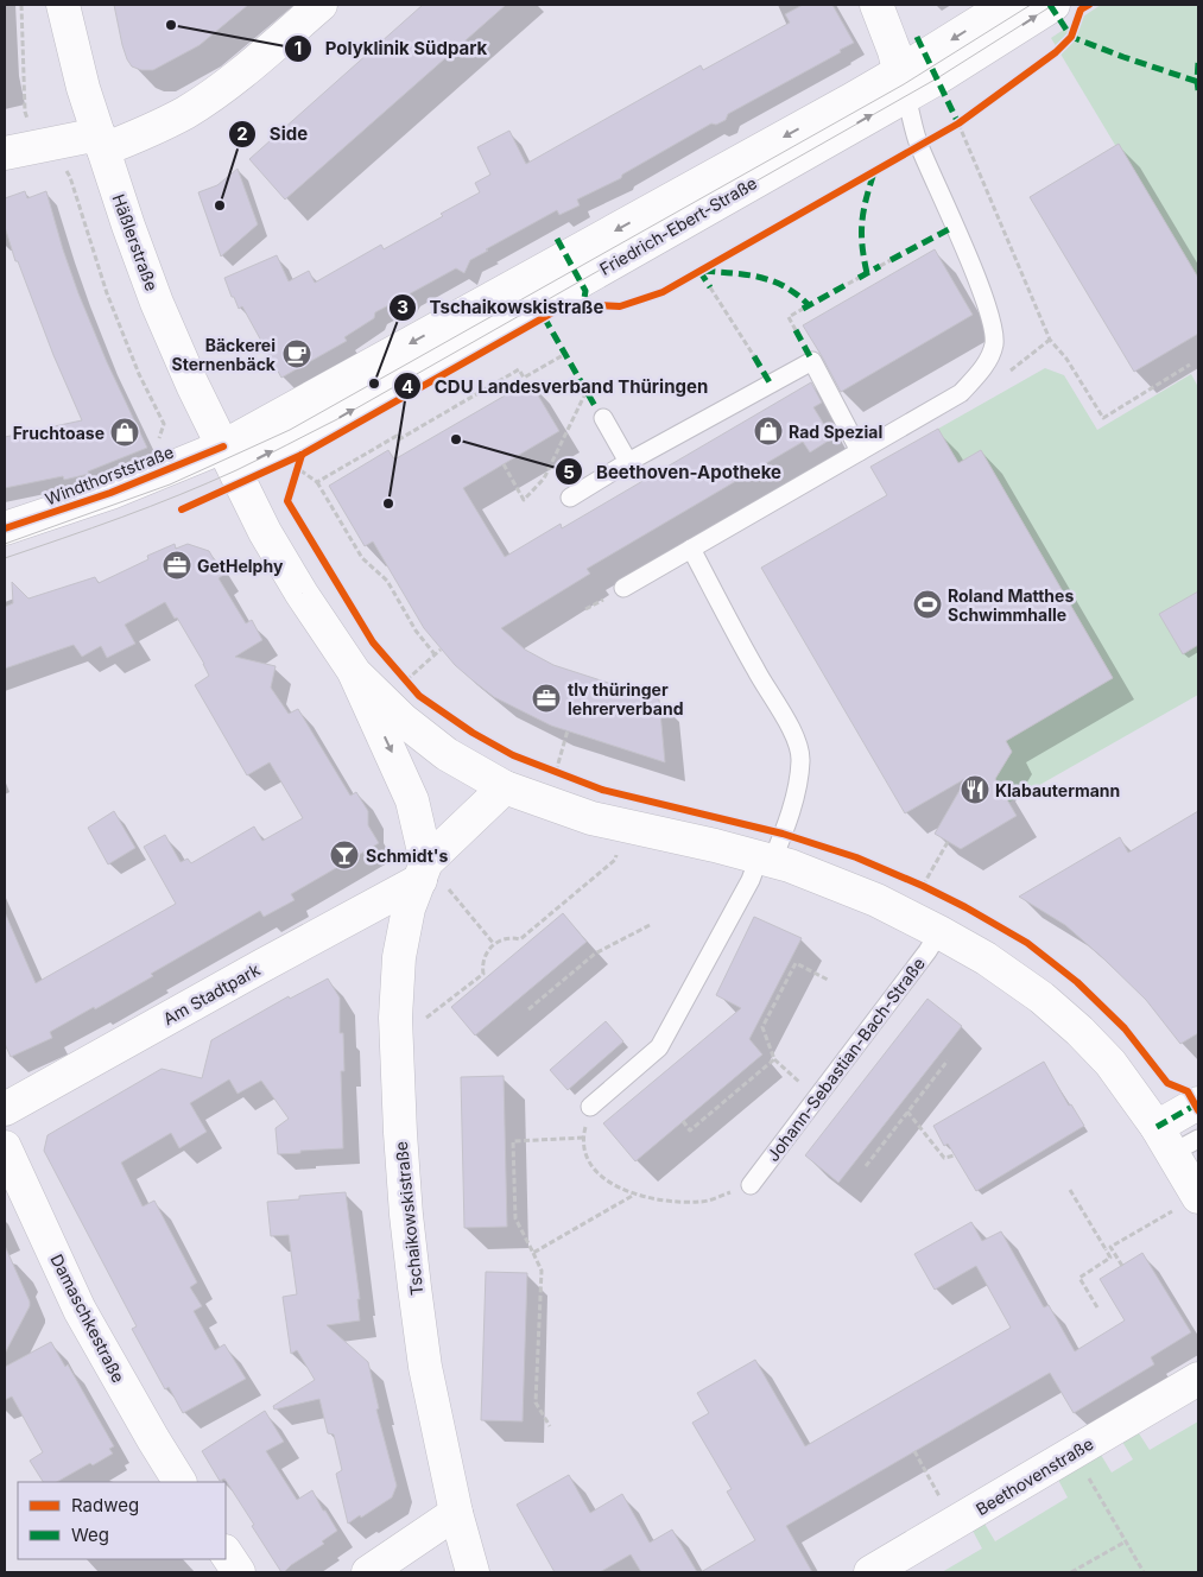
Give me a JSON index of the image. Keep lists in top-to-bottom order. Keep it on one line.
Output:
{"streets":{"street":["Friedrich-Ebert-Straße","Häßlerstraße","Windthorststraße","Am Stadtpark","Tschaikowskistraße","Damaschkestraße","Beethovenstraße"],"lane":["Johann-Sebastian-Bach-Straße"]},"crossings":[["Friedrich-Ebert-Straße","Häßlerstraße"],["Friedrich-Ebert-Straße","Windthorststraße"],["Häßlerstraße","Windthorststraße"],["Am Stadtpark","Tschaikowskistraße"]],"places":{"other":["Polyklinik Südpark","Side","Tschaikowskistraße","Beethoven-Apotheke","CDU Landesverband Thüringen"],"cafe":["Bäckerei Sternenbäck"],"shop":["Rad Spezial","Fruchtoase"],"office":["GetHelphy","tlv thüringer lehrerverband"],"sports":["Roland Matthes Schwimmhalle"],"restaurant":["Klabautermann"],"bar":["Schmidt's"]},"legend":["Radweg","Weg"]}
